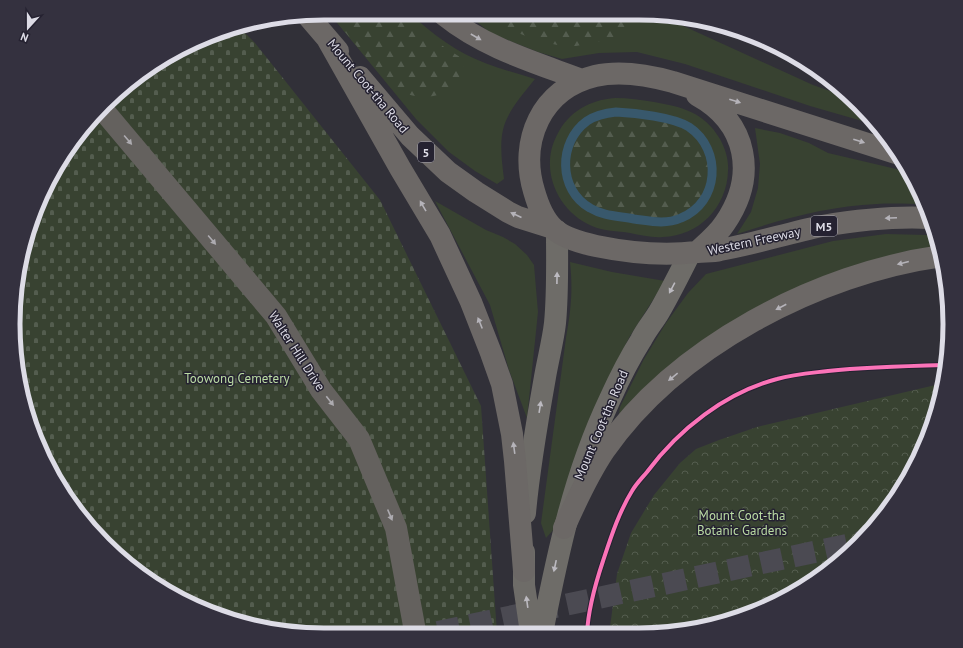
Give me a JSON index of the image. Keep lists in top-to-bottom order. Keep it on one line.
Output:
{"streets":{"highway":["Mount Coot-tha Road","5","M5","Western Freeway"],"lane":["Walter Hill Drive"]},"crossings":[["Mount Coot-tha Road","5"],["Mount Coot-tha Road","Western Freeway"],["5","Western Freeway"]],"one_way":["Western Freeway","Walter Hill Drive"],"parks":["Toowong Cemetery","Mount Coot-tha Botanic Gardens"],"north":"bottom"}
